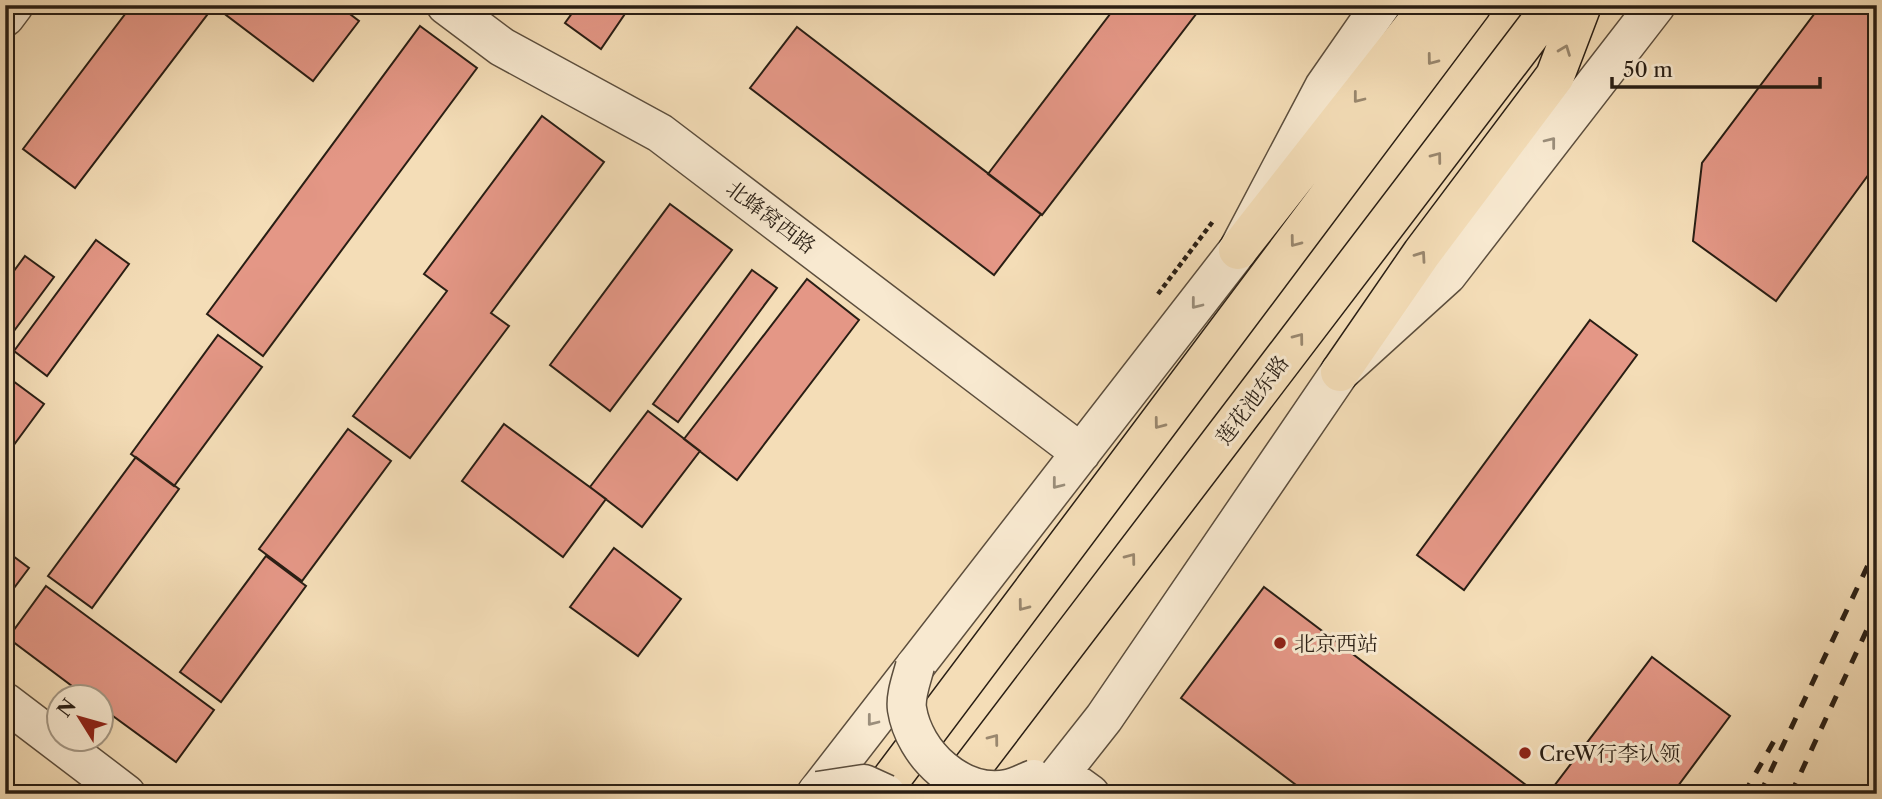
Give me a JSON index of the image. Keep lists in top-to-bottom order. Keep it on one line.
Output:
{"streets":{"highway":["莲花池东路"],"street":["北蜂窝西路"]},"places":["北京西站","CreW行李认领"],"scale_bar":"50 m","north":"top left"}
